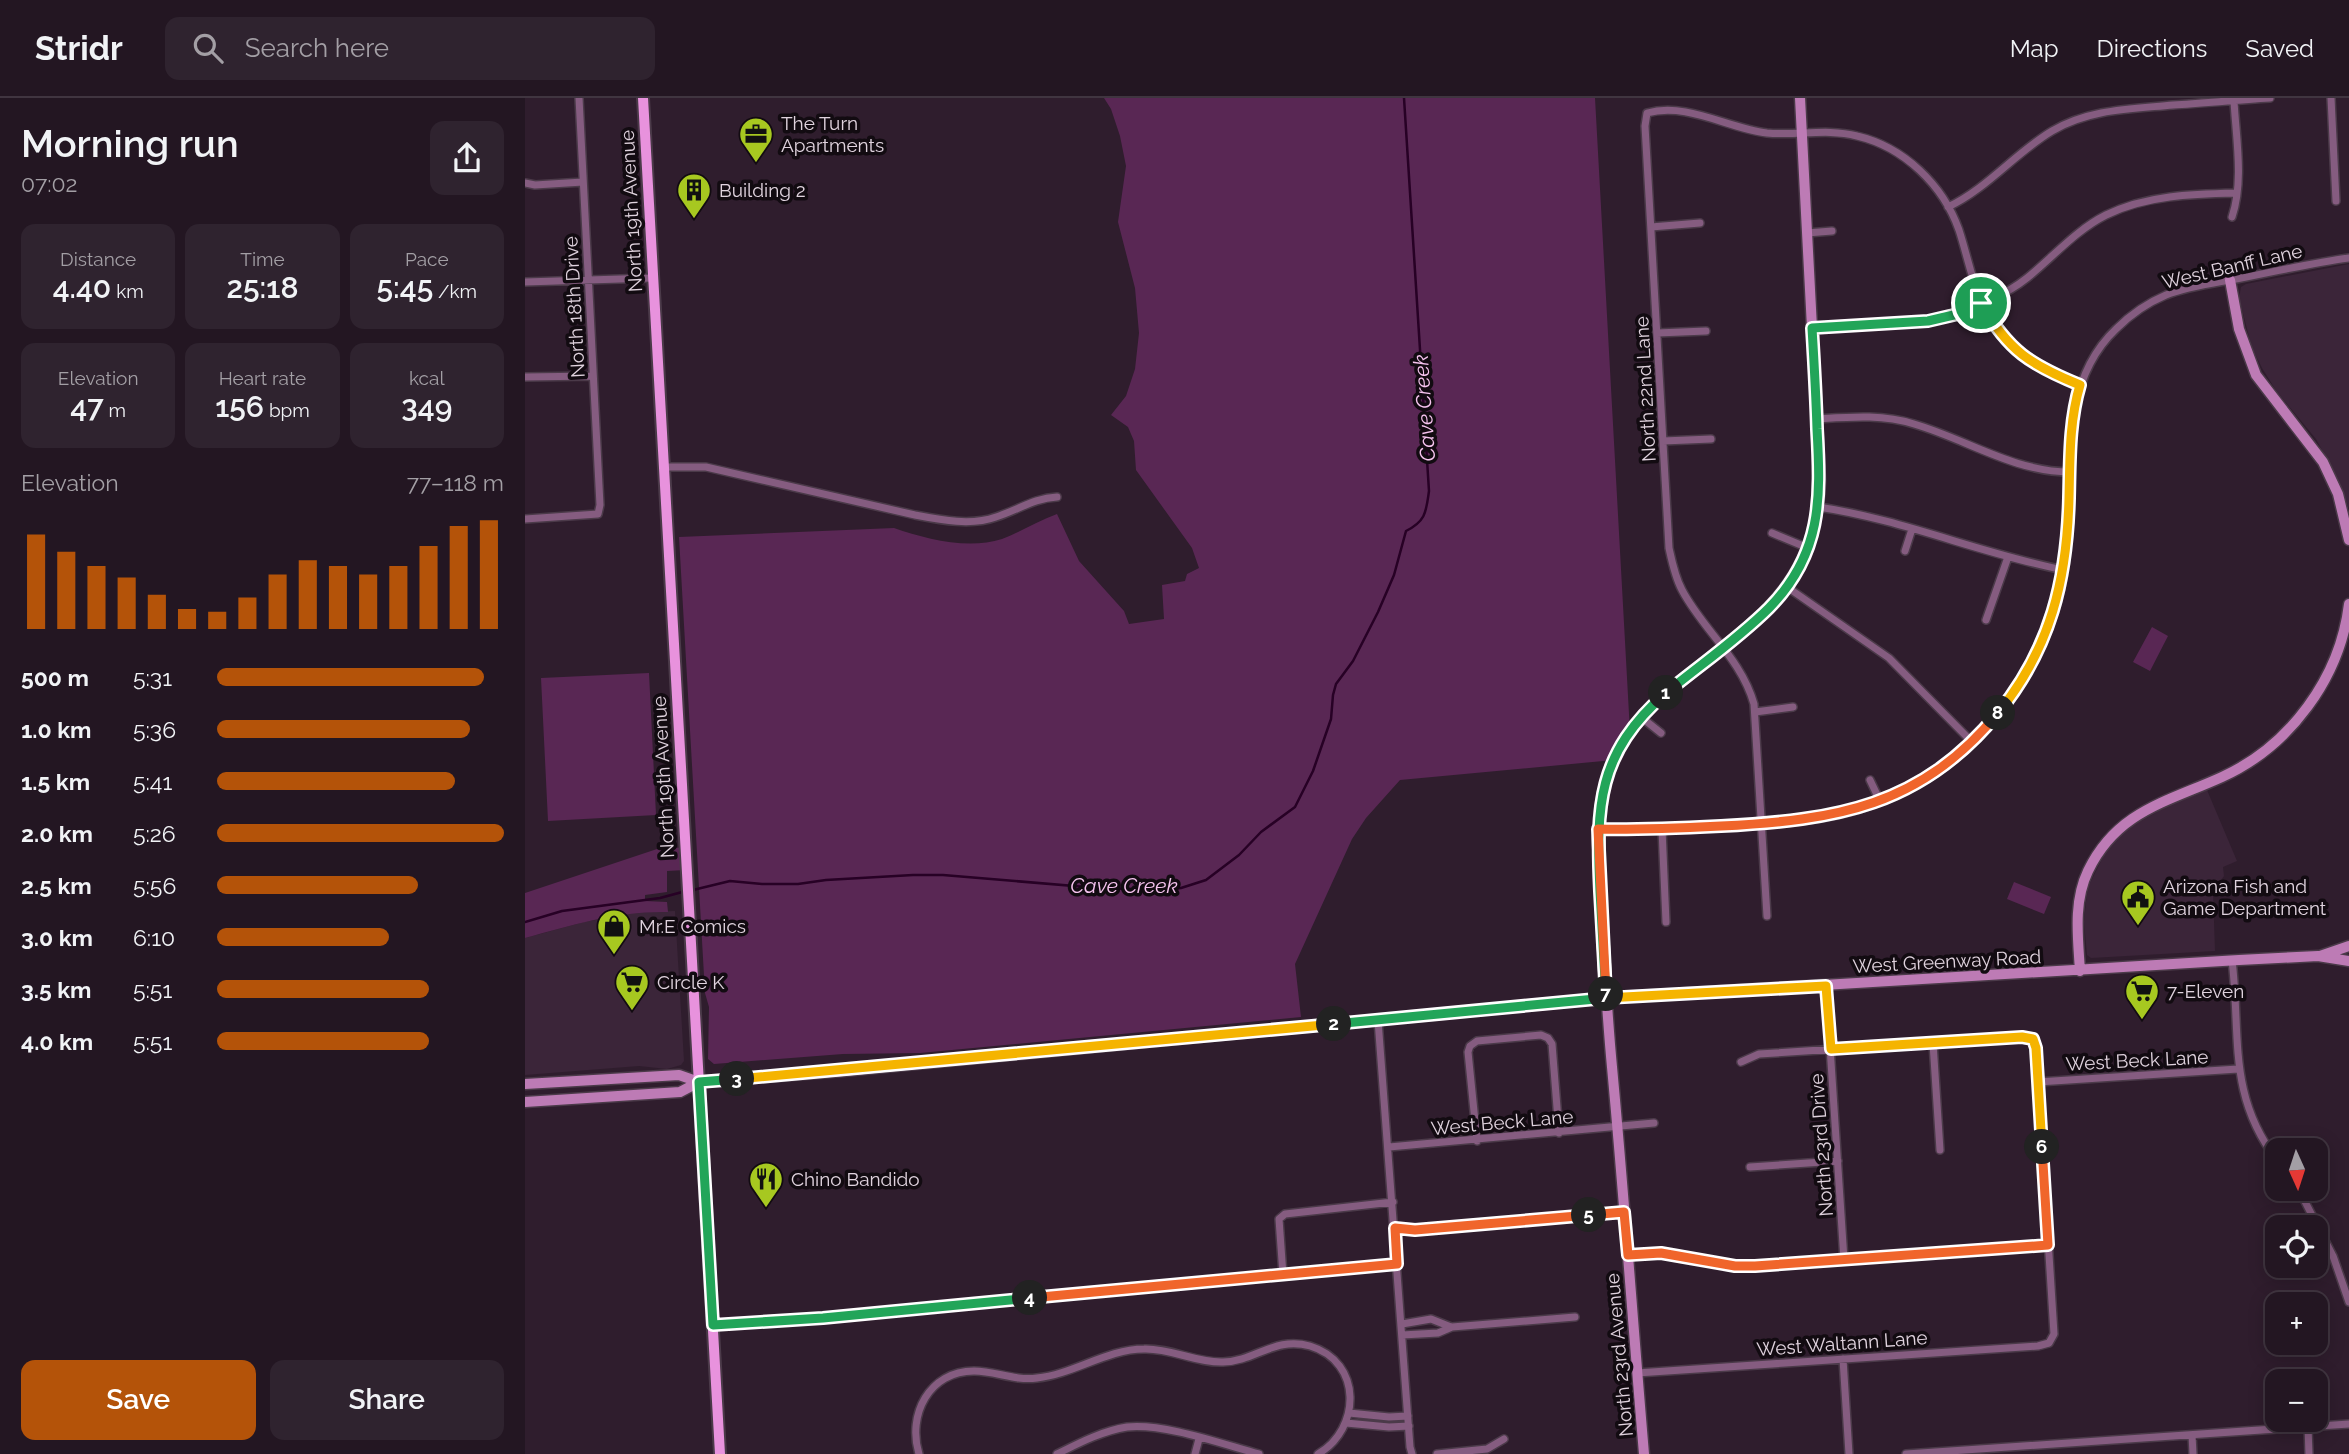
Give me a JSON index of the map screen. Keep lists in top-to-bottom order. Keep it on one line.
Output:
{"streets":{"main road":["North 19th Avenue"],"street":["West Banff Lane","North 18th Drive","North 22nd Lane","West Greenway Road","West Beck Lane","North 23rd Drive","West Waltann Lane","North 23rd Avenue"]},"crossings":[["North 19th Avenue","West Greenway Road"],["West Banff Lane","North 22nd Lane"],["West Banff Lane","North 23rd Avenue"],["North 22nd Lane","North 23rd Avenue"],["West Greenway Road","North 23rd Drive"],["West Greenway Road","North 23rd Avenue"],["West Beck Lane","North 23rd Avenue"],["West Waltann Lane","North 23rd Avenue"]],"water":["Cave Creek"],"places":{"office":["The Turn Apartments"],"building":["Building 2"],"public building":["Arizona Fish and Game Department"],"shop":["Mr.E Comics"],"supermarket":["Circle K","7-Eleven"],"restaurant":["Chino Bandido"]},"north":"bottom","page":{"header":"Stridr","search":"Search here","nav":["Map","Directions","Saved"],"heading":["Morning run","07:02"],"stats":[["Distance","4.40 km"],["Time","25:18"],["Pace","5:45 /km"],["Elevation","47 m"],["Heart rate","156 bpm"],["kcal","349"]],"chart":["Elevation","77–118 m"],"list":[{"name":"500 m","note":"5:31"},{"name":"1.0 km","note":"5:36"},{"name":"1.5 km","note":"5:41"},{"name":"2.0 km","note":"5:26"},{"name":"2.5 km","note":"5:56"},{"name":"3.0 km","note":"6:10"},{"name":"3.5 km","note":"5:51"},{"name":"4.0 km","note":"5:51"}],"pins":["1","8","7","2","3","6","5","4"],"map_buttons":["+","−"],"buttons":["Save","Share"]}}
